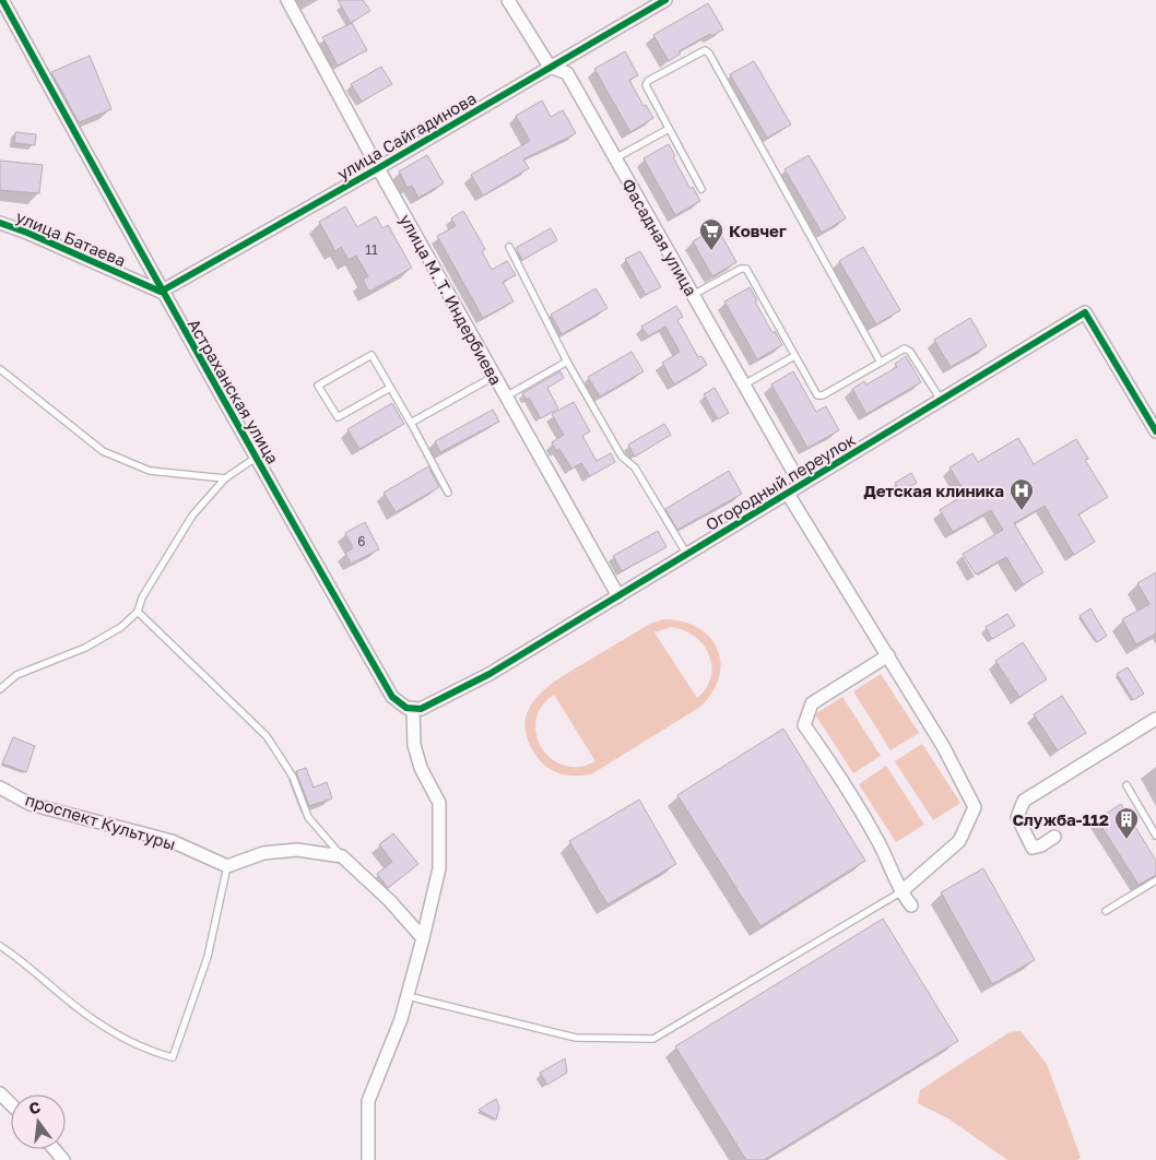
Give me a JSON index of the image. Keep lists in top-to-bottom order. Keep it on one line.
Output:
{"streets":{"street":["улица Сайгадинова","Фасадная улица","улица Батаева","улица М. Т. Индербиева","Астраханская улица","Огородный переулок","проспект Культуры"]},"crossings":[["улица Сайгадинова","Фасадная улица"],["улица Сайгадинова","улица Батаева"],["улица Сайгадинова","улица М. Т. Индербиева"],["улица Сайгадинова","Астраханская улица"],["Фасадная улица","Огородный переулок"],["улица Батаева","Астраханская улица"],["улица М. Т. Индербиева","Огородный переулок"],["Астраханская улица","Огородный переулок"]],"places":{"supermarket":["Ковчег"],"hospital":["Детская клиника"],"building":["Служба-112"]},"house_numbers":["11","6"],"north":"top"}
